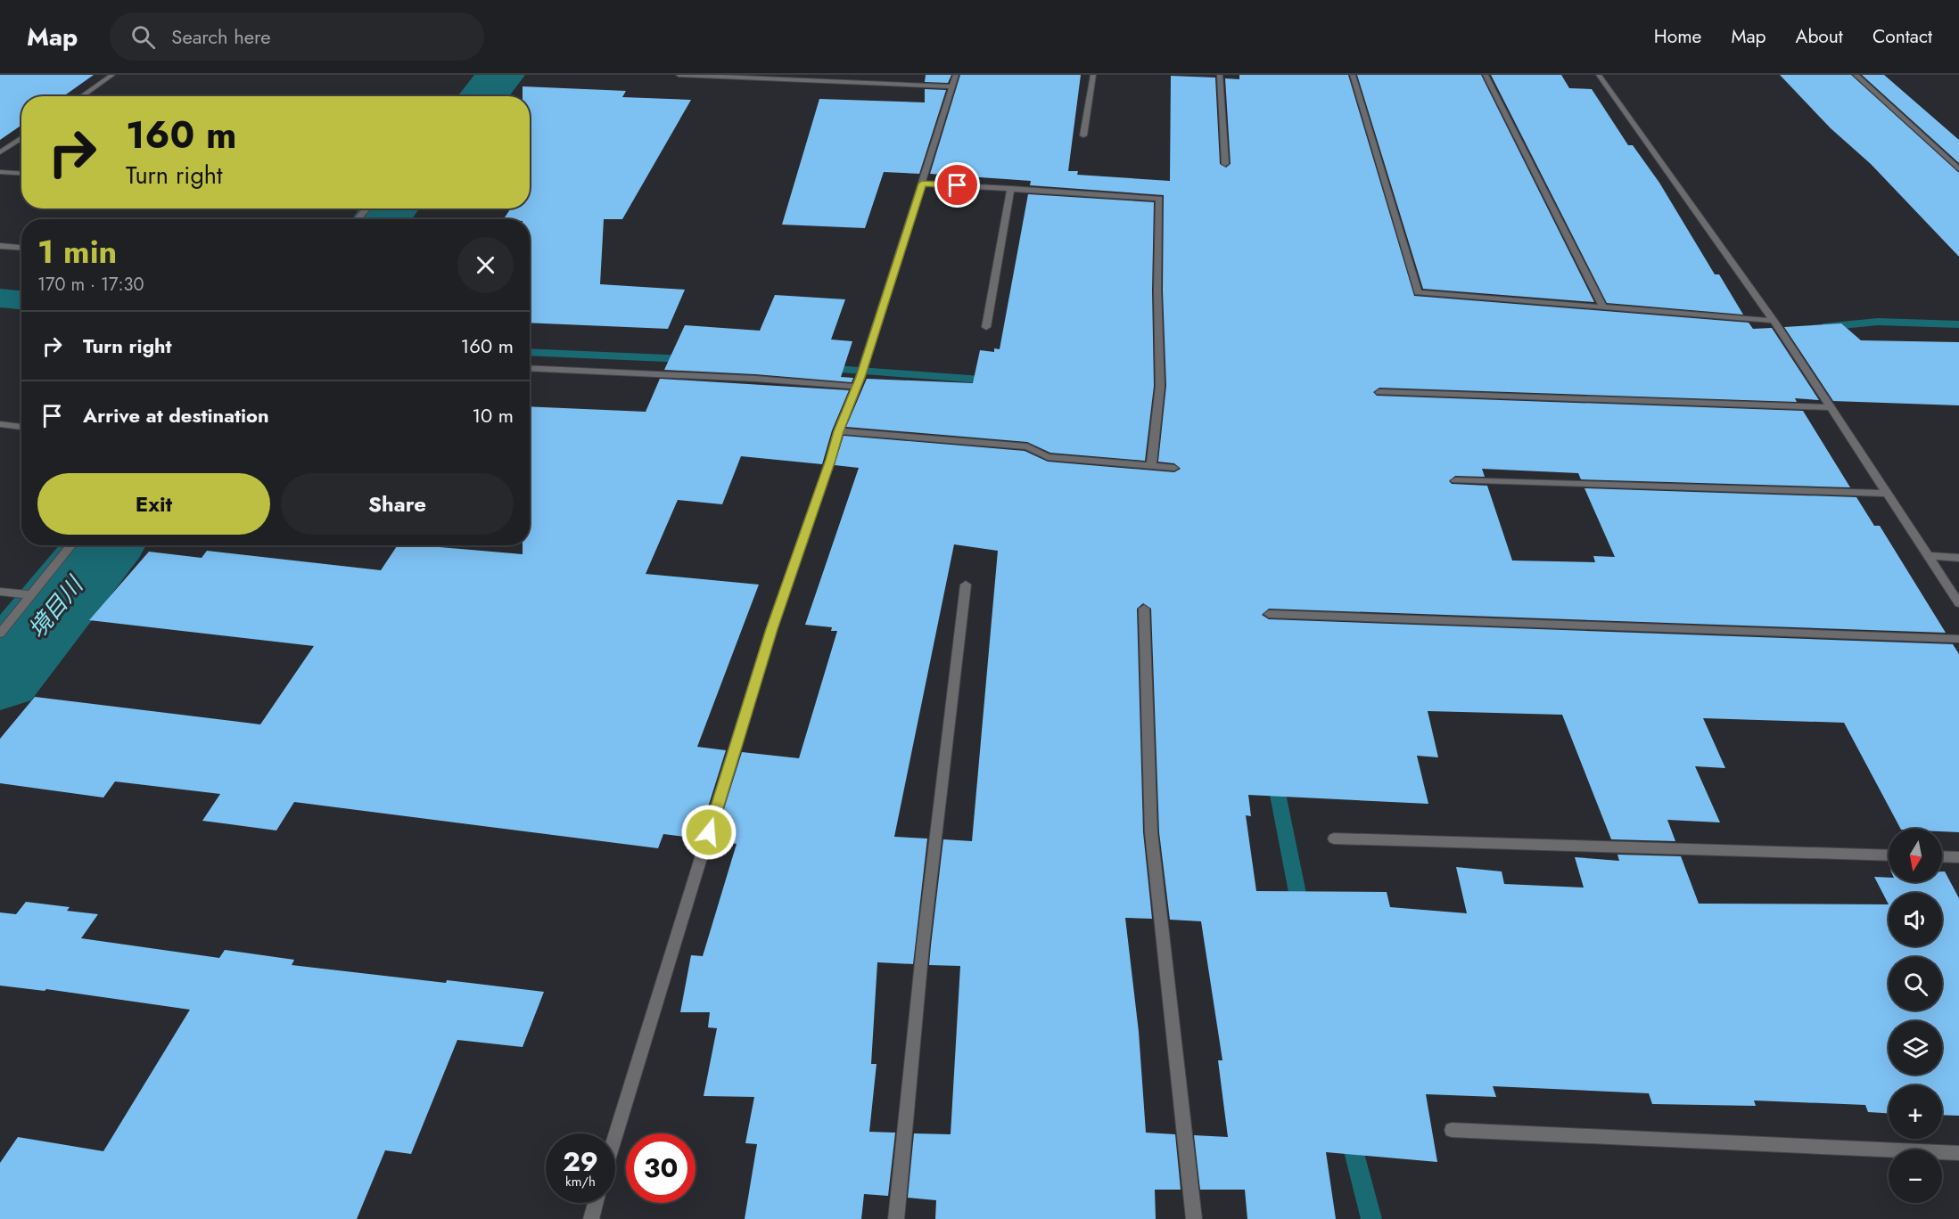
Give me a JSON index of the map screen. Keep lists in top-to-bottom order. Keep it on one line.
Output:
{"water":["境目川"],"north":"bottom","page":{"header":"Map","search":"Search here","nav":["Home","Map","About","Contact"],"turn":["160 m","Turn right"],"heading":["1 min","170 m · 17:30"],"list":[{"name":"Turn right","value":"160 m"},{"name":"Arrive at destination","value":"10 m"}],"buttons":["Exit","Share"],"map_buttons":["+","−"],"speed":"29 km/h","limit":"30"}}
